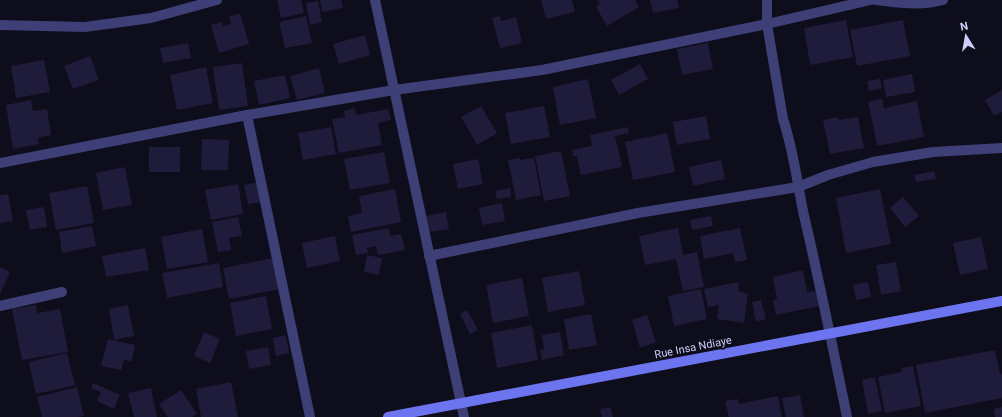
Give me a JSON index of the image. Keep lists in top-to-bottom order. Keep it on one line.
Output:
{"streets":{"main road":["Rue Insa Ndiaye"]},"north":"top"}
